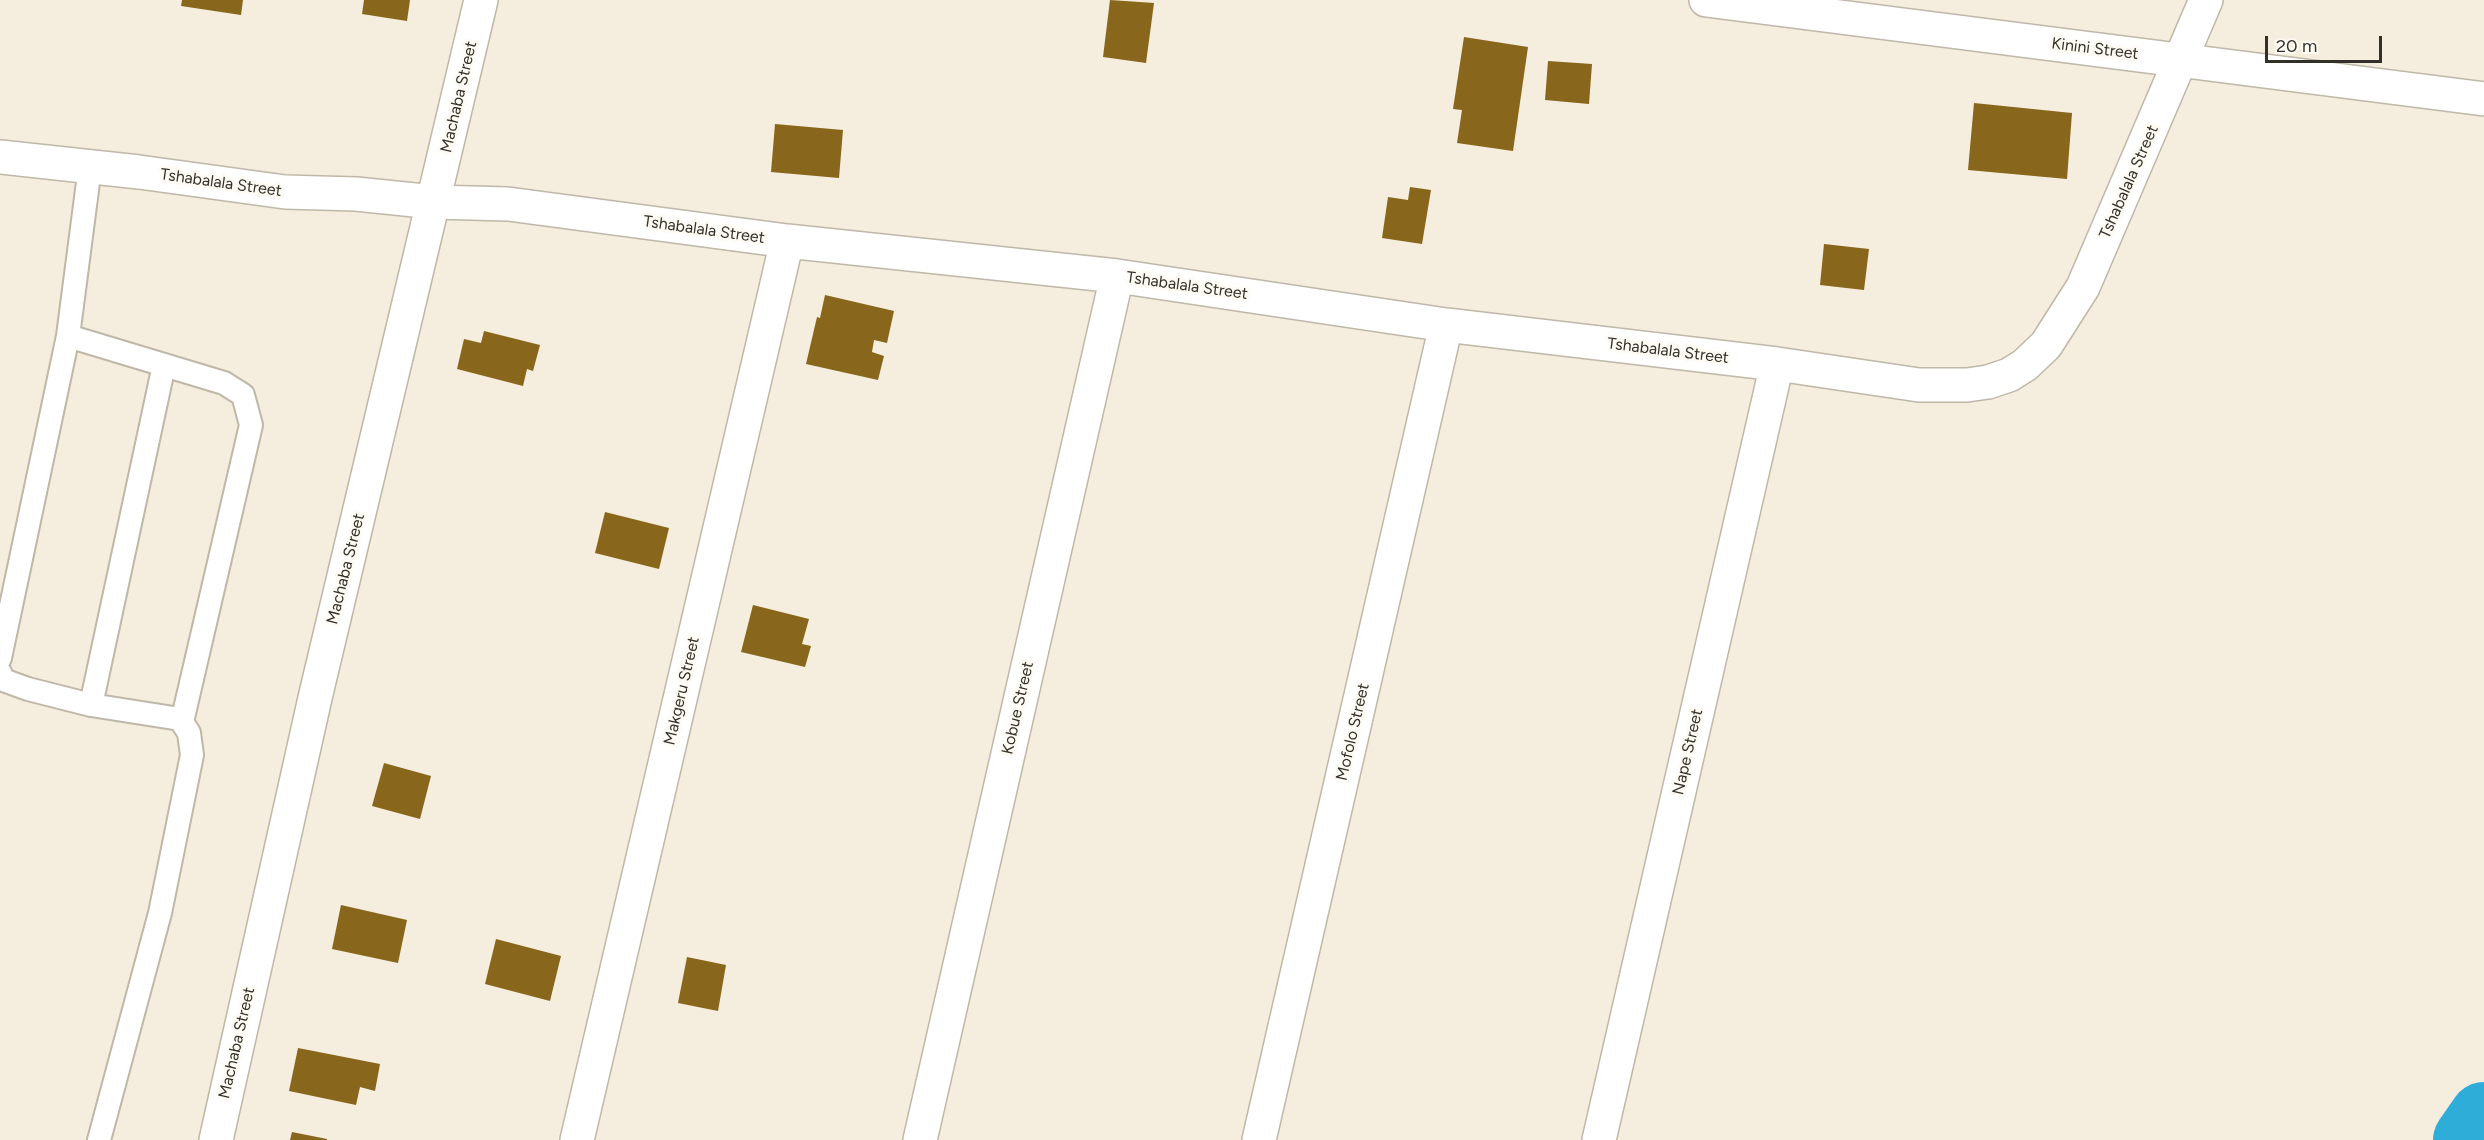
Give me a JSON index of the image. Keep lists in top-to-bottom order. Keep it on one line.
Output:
{"streets":{"street":["Kinini Street","Machaba Street","Tshabalala Street","Makgeru Street","Kobue Street","Mofolo Street","Nape Street"]},"crossings":[["Kinini Street","Tshabalala Street"],["Machaba Street","Tshabalala Street"],["Tshabalala Street","Makgeru Street"],["Tshabalala Street","Kobue Street"],["Tshabalala Street","Mofolo Street"],["Tshabalala Street","Nape Street"]],"scale_bar":"20 m"}
